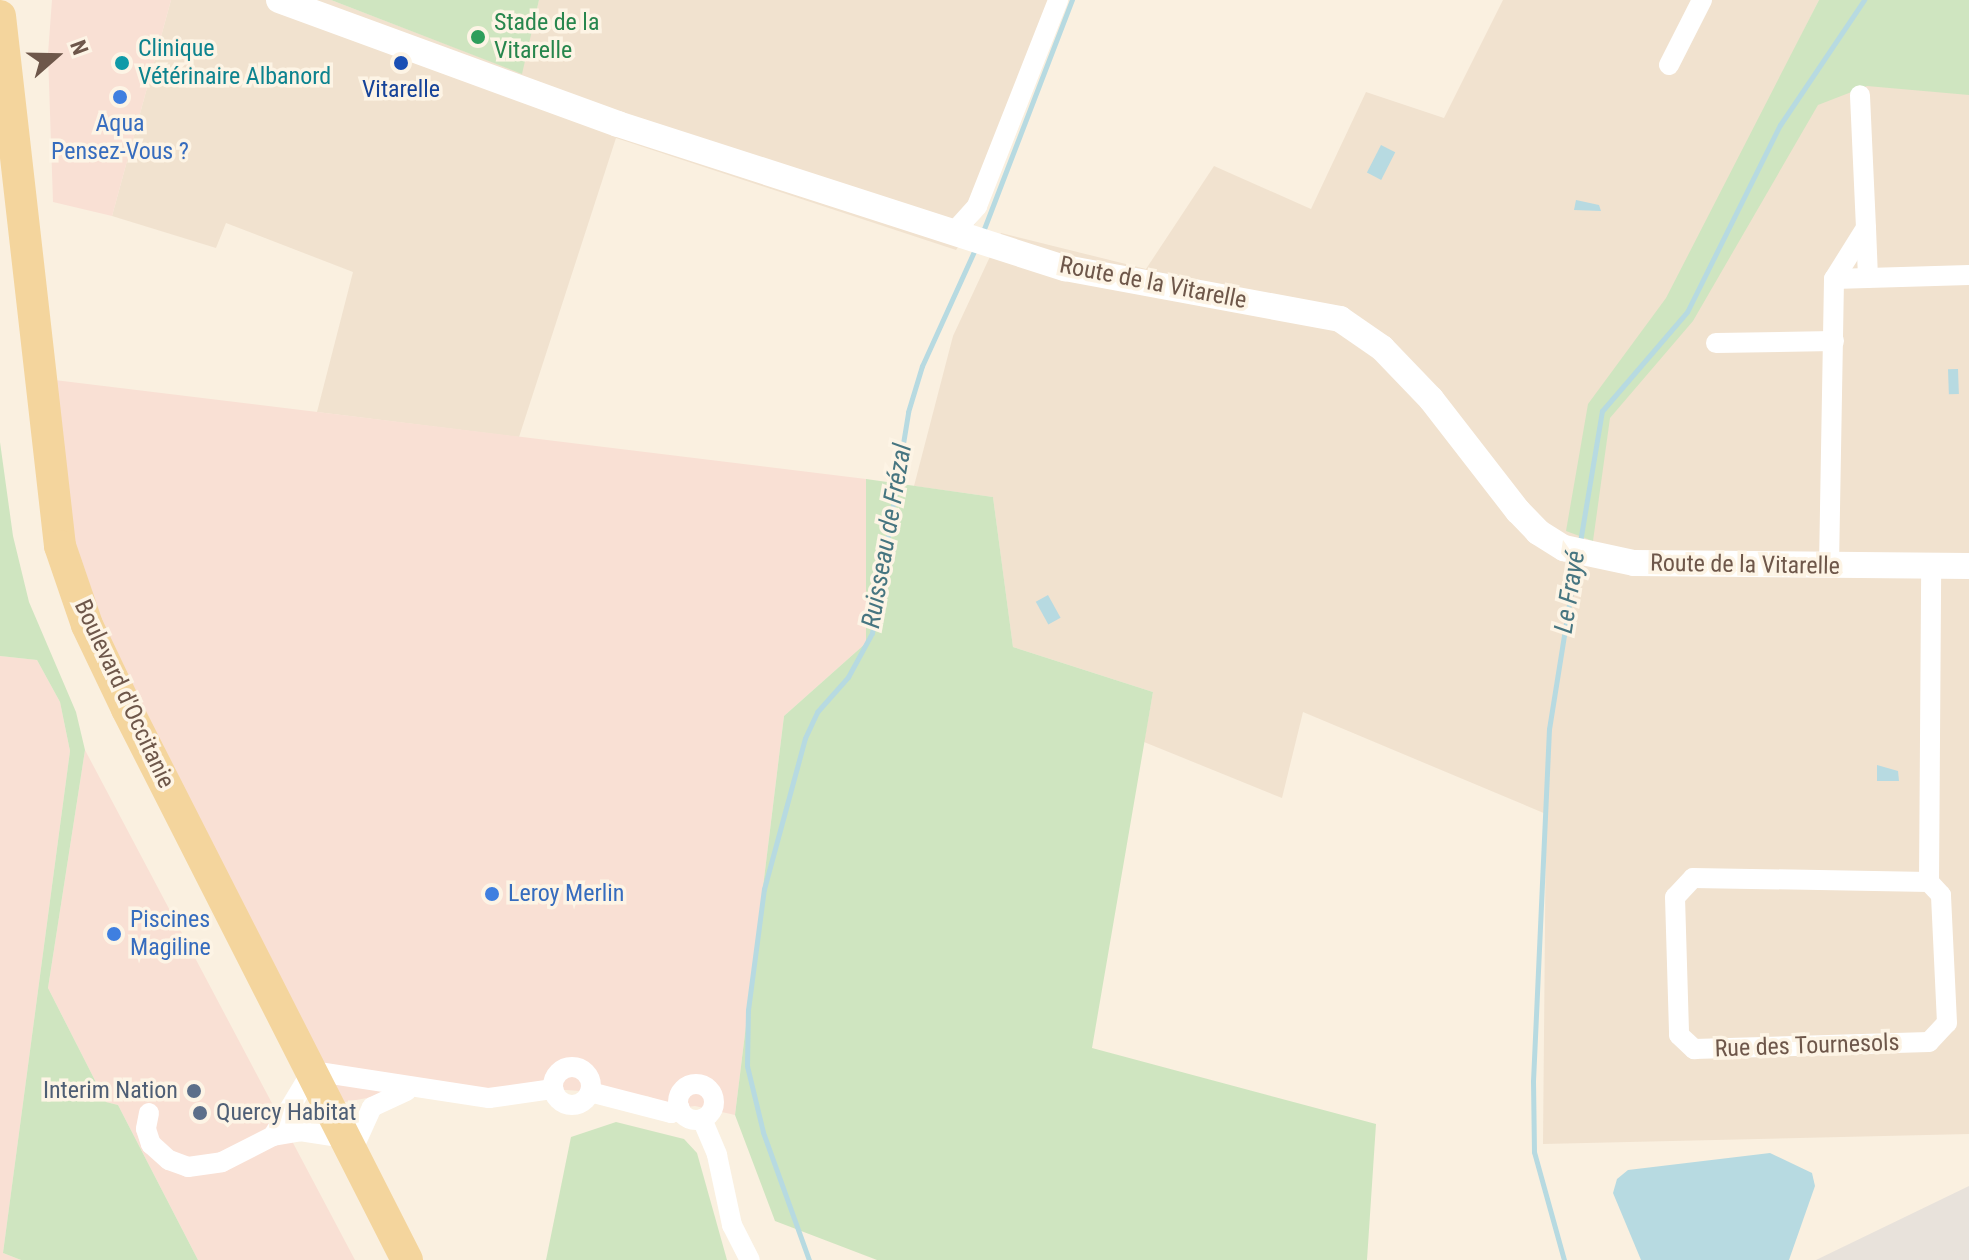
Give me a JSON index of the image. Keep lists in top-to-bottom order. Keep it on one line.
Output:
{"streets":{"main road":["Boulevard d'Occitanie"],"street":["Route de la Vitarelle","Rue des Tournesols"]},"crossings":[["Route de la Vitarelle","Rue des Tournesols"]],"water":["Ruisseau de Frézal","Le Frayé"],"places":["Stade de la Vitarelle","Clinique Vétérinaire Albanord","Vitarelle","Aqua Pensez-Vous ?","Leroy Merlin","Piscines Magiline","Interim Nation","Quercy Habitat"],"north":"right"}
